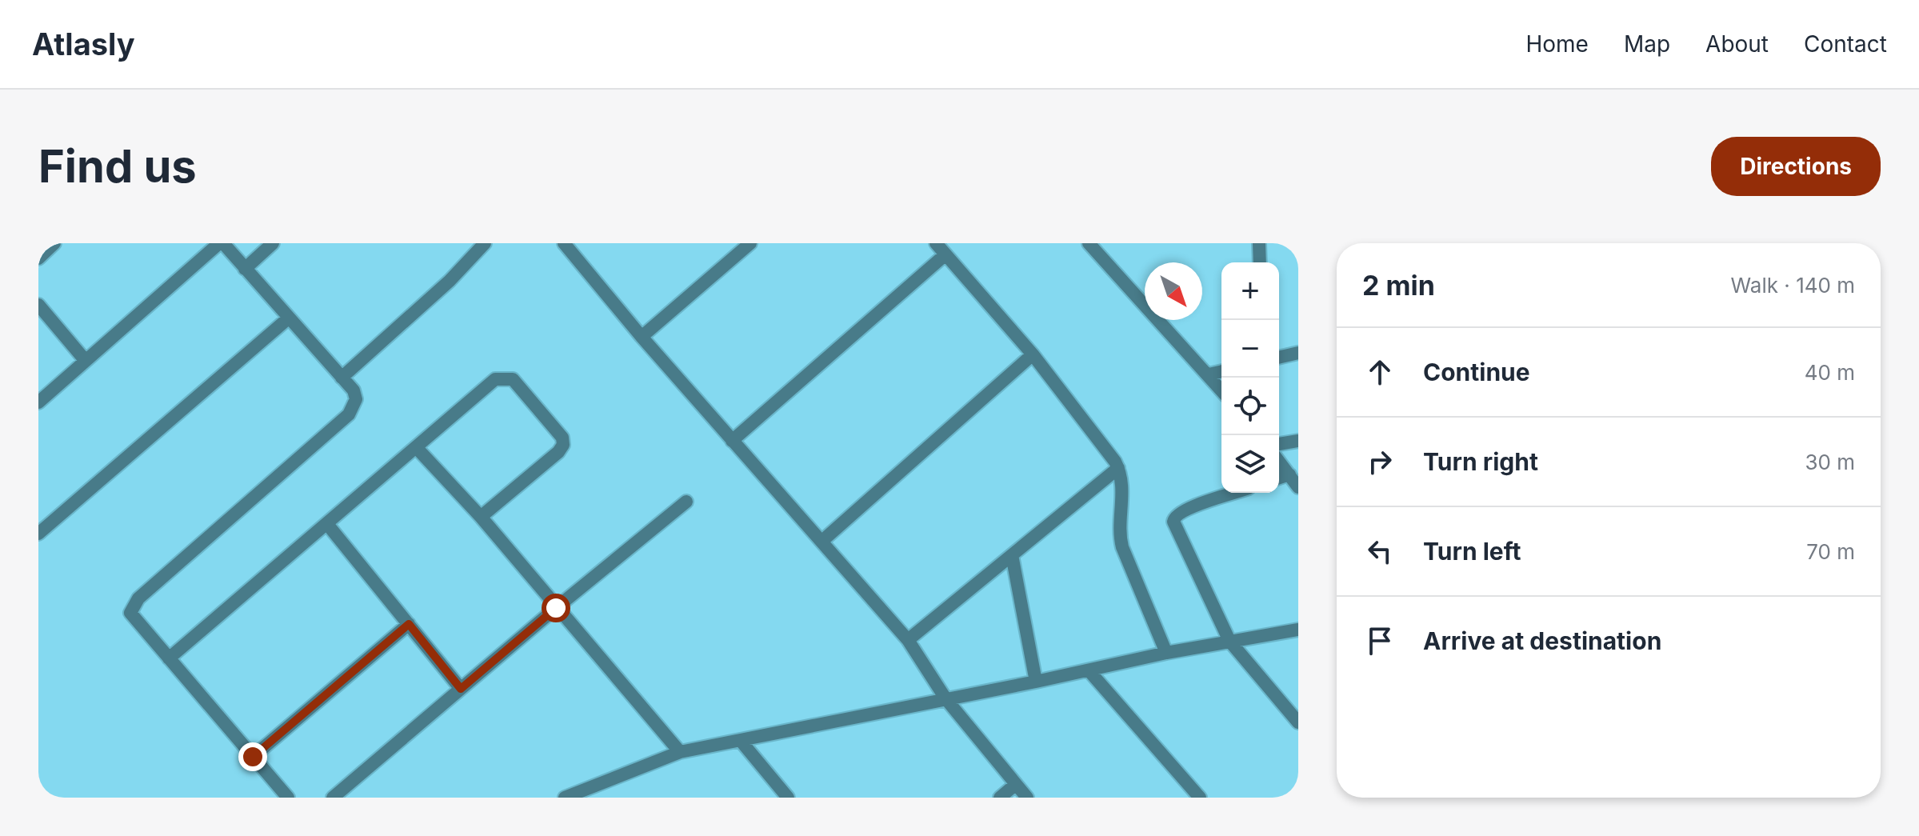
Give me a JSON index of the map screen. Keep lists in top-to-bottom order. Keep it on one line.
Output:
{"north":"bottom right","page":{"header":"Atlasly","nav":["Home","Map","About","Contact"],"buttons":"Directions","title":"Find us","heading":["2 min","Walk · 140 m"],"map_buttons":["+","−"],"list":[["Continue","40 m"],["Turn right","30 m"],["Turn left","70 m"],"Arrive at destination"]}}
